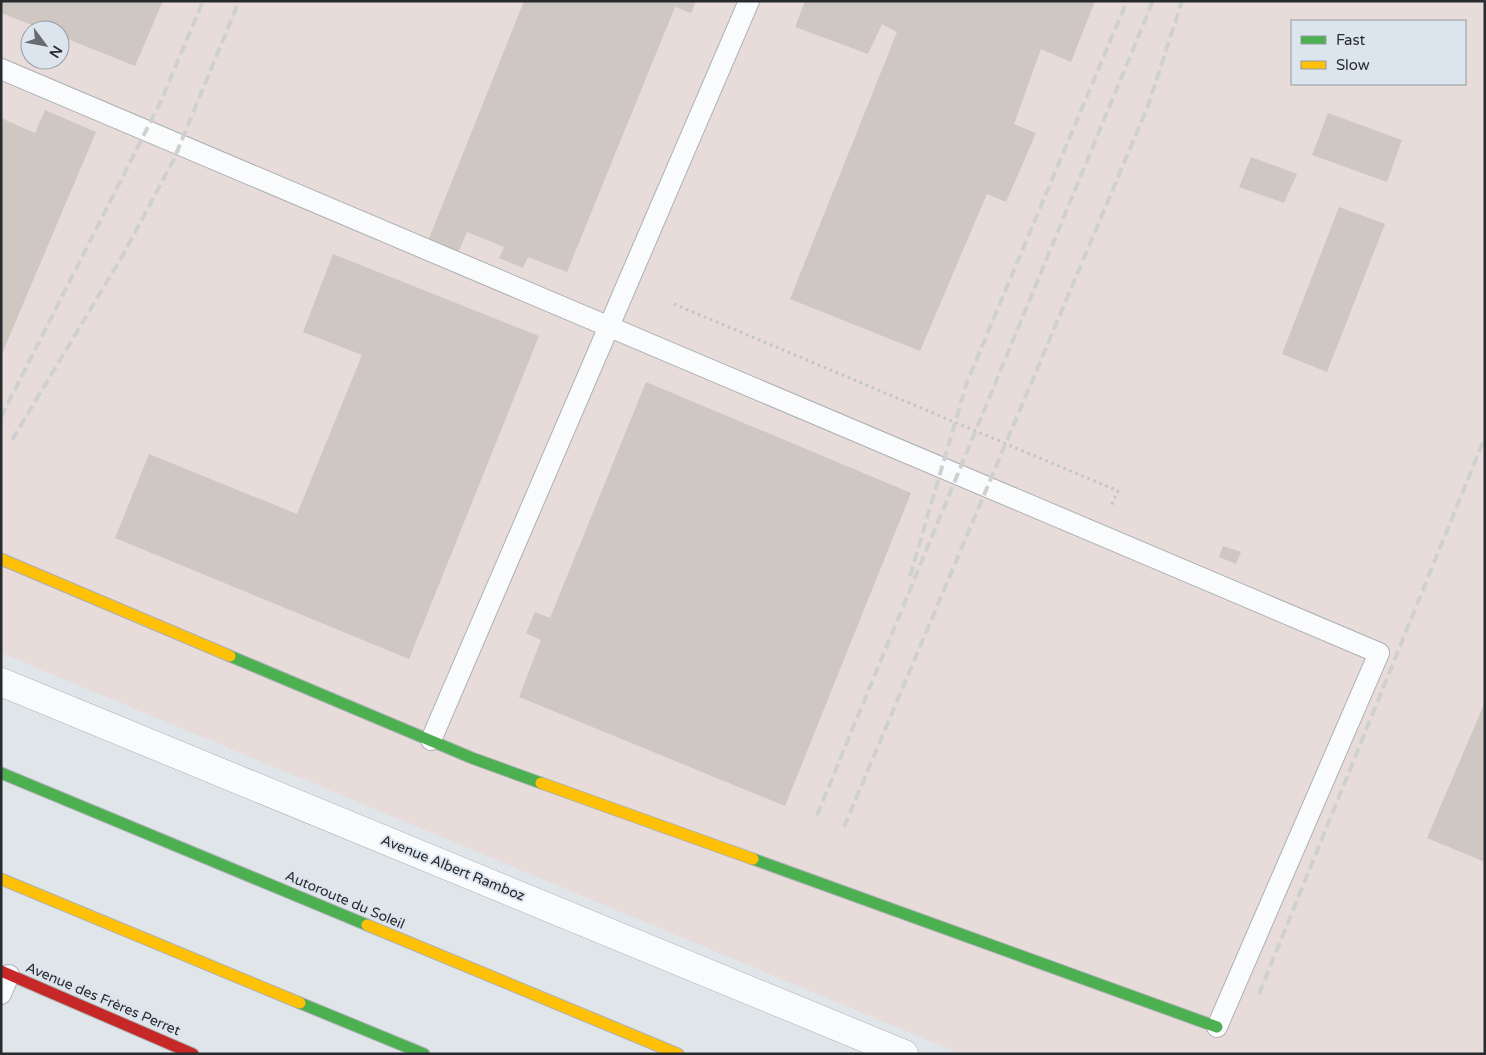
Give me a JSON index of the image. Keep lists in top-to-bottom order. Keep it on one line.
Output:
{"streets":{"main road":["Autoroute du Soleil","Avenue des Frères Perret"],"street":["Avenue Albert Ramboz"]},"legend":["Fast","Slow"],"north":"bottom right"}
